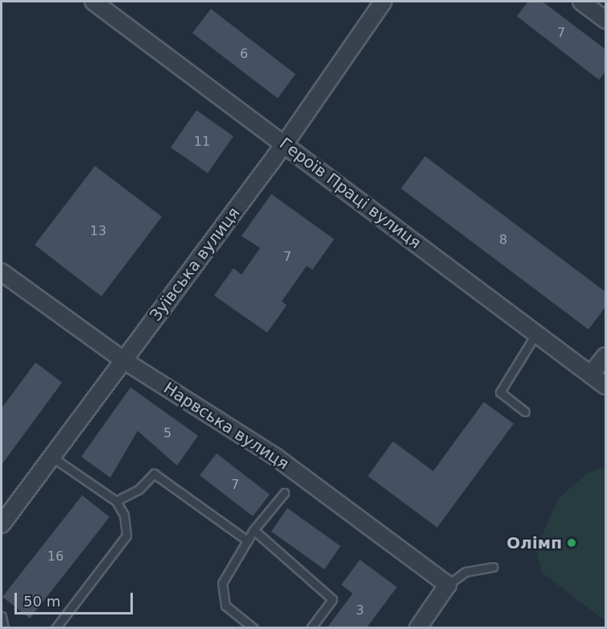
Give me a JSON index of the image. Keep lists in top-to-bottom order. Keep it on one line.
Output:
{"streets":{"street":["Героїв Праці вулиця","Зуївська вулиця","Нарвська вулиця"]},"crossings":[["Героїв Праці вулиця","Зуївська вулиця"],["Зуївська вулиця","Нарвська вулиця"]],"places":["Олімп"],"house_numbers":["7","6","11","13","8","7","5","7","16","3"],"scale_bar":"50 m"}
